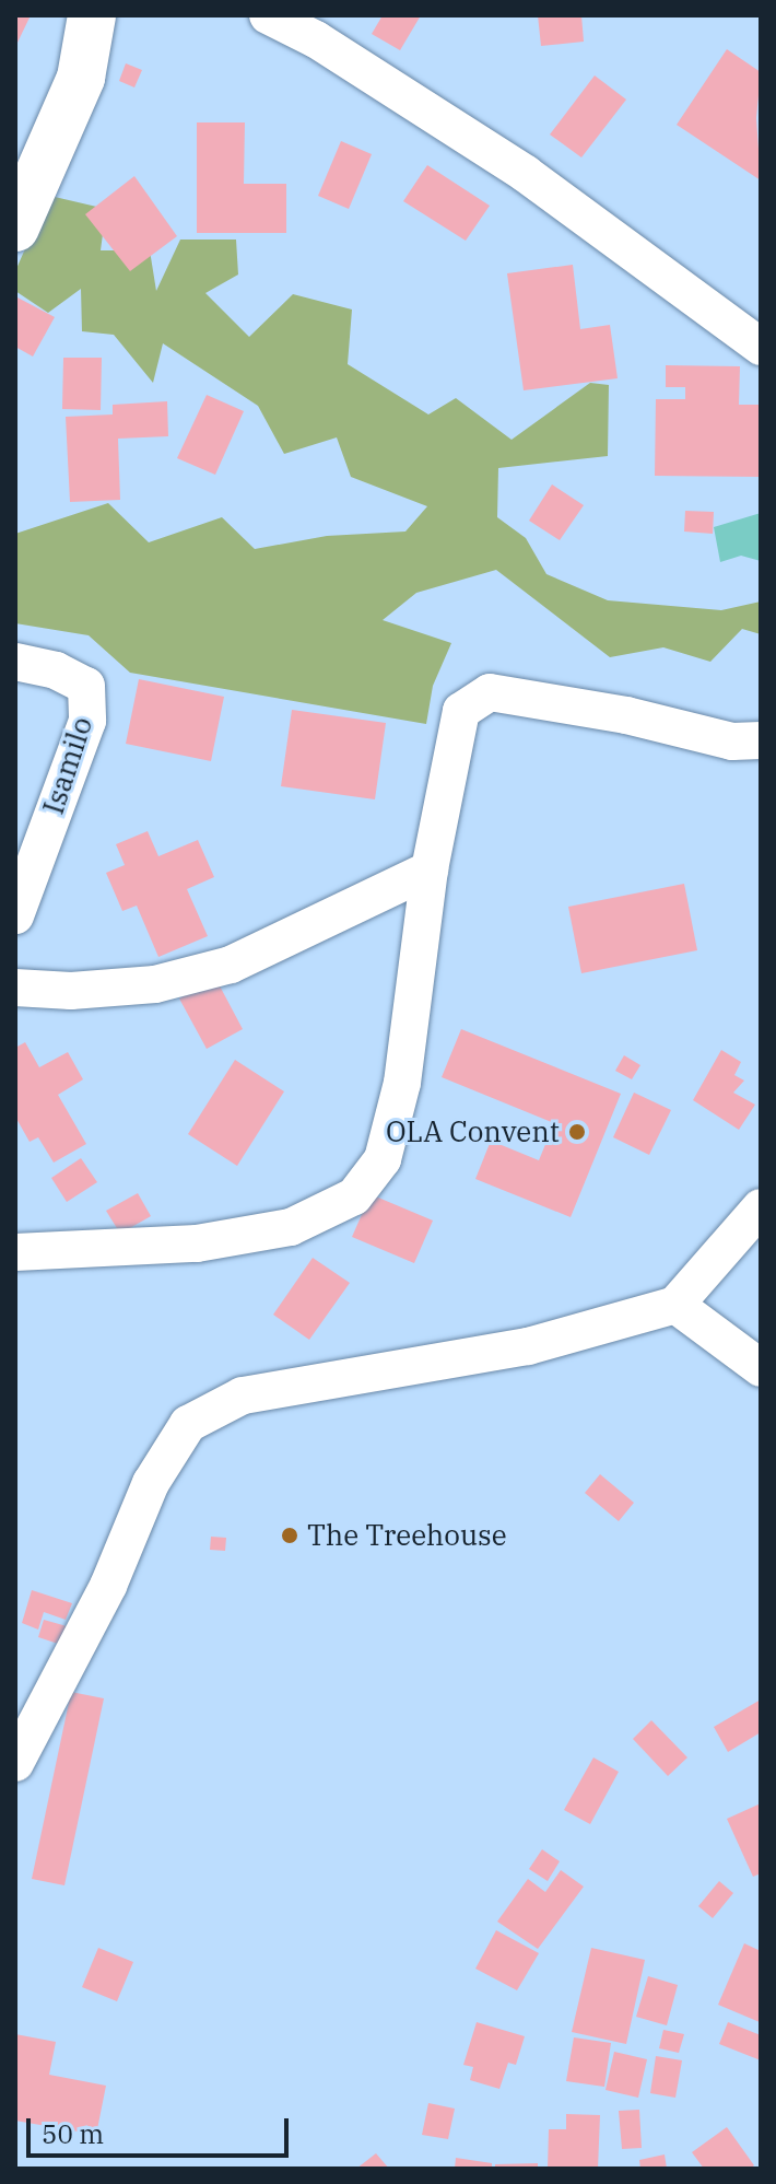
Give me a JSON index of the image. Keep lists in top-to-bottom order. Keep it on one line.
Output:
{"streets":{"street":["Isamilo"]},"places":["OLA Convent","The Treehouse"],"scale_bar":"50 m"}
